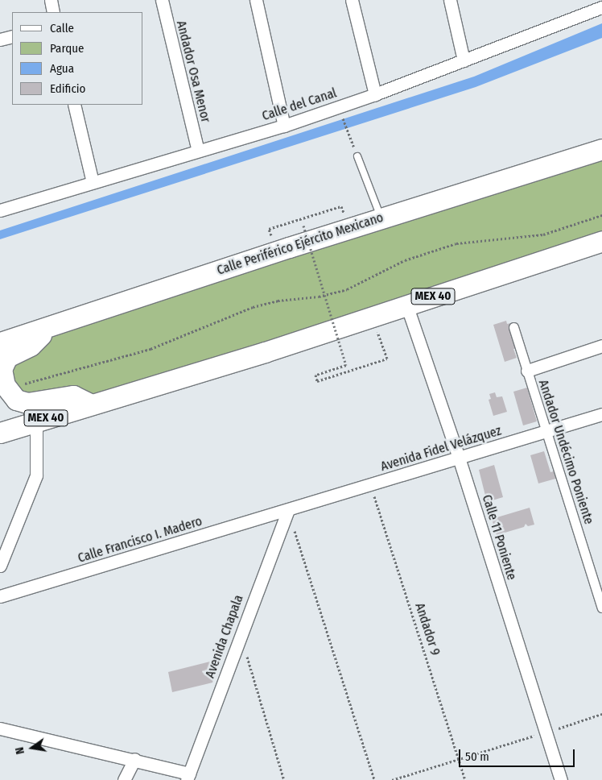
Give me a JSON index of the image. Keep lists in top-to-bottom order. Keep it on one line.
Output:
{"streets":{"highway":["Calle Periférico Ejército Mexicano","MEX 40"],"street":["Andador Osa Menor","Calle del Canal","Avenida Fidel Velázquez","Andador Undécimo Poniente","Calle 11 Poniente","Calle Francisco I. Madero","Avenida Chapala"],"path":["Andador 9"]},"crossings":[["Andador Osa Menor","Calle del Canal"],["MEX 40","Calle 11 Poniente"],["Avenida Fidel Velázquez","Andador Undécimo Poniente"],["Avenida Fidel Velázquez","Calle 11 Poniente"],["Avenida Fidel Velázquez","Calle Francisco I. Madero"],["Avenida Fidel Velázquez","Andador 9"],["Avenida Fidel Velázquez","Avenida Chapala"],["Calle Francisco I. Madero","Avenida Chapala"]],"legend":["Calle","Parque","Agua","Edificio"],"scale_bar":"50 m","north":"left"}
